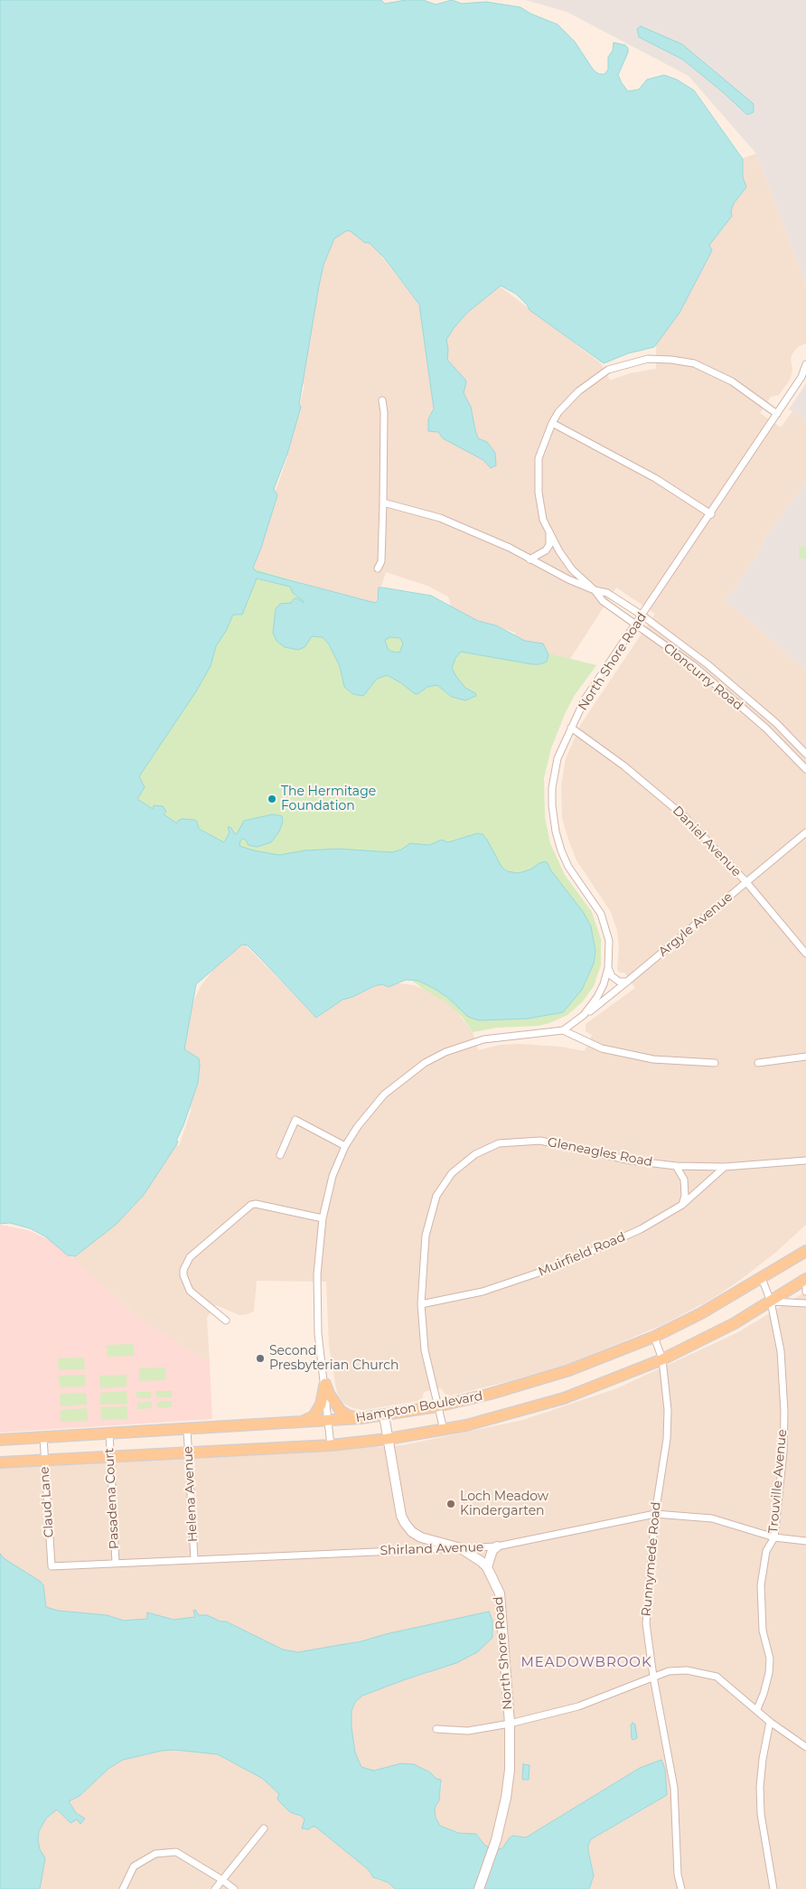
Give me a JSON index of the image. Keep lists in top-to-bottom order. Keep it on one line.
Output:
{"streets":{"main road":["Hampton Boulevard"],"street":["North Shore Road","Cloncurry Road","Daniel Avenue","Argyle Avenue","Gleneagles Road","Muirfield Road","Trouville Avenue","Helena Avenue","Pasadena Court","Claud Lane","Shirland Avenue","Runnymede Road"]},"crossings":[["North Shore Road","Cloncurry Road"],["North Shore Road","Daniel Avenue"],["North Shore Road","Argyle Avenue"],["North Shore Road","Hampton Boulevard"],["North Shore Road","Shirland Avenue"],["Daniel Avenue","Argyle Avenue"],["Gleneagles Road","Muirfield Road"],["Gleneagles Road","Hampton Boulevard"],["Hampton Boulevard","Trouville Avenue"],["Hampton Boulevard","Helena Avenue"],["Hampton Boulevard","Pasadena Court"],["Hampton Boulevard","Claud Lane"],["Hampton Boulevard","Runnymede Road"],["Trouville Avenue","Shirland Avenue"],["Helena Avenue","Shirland Avenue"],["Pasadena Court","Shirland Avenue"],["Claud Lane","Shirland Avenue"],["Shirland Avenue","Runnymede Road"]],"districts":["MEADOWBROOK"],"places":["The Hermitage Foundation","Second Presbyterian Church","Loch Meadow Kindergarten"]}
